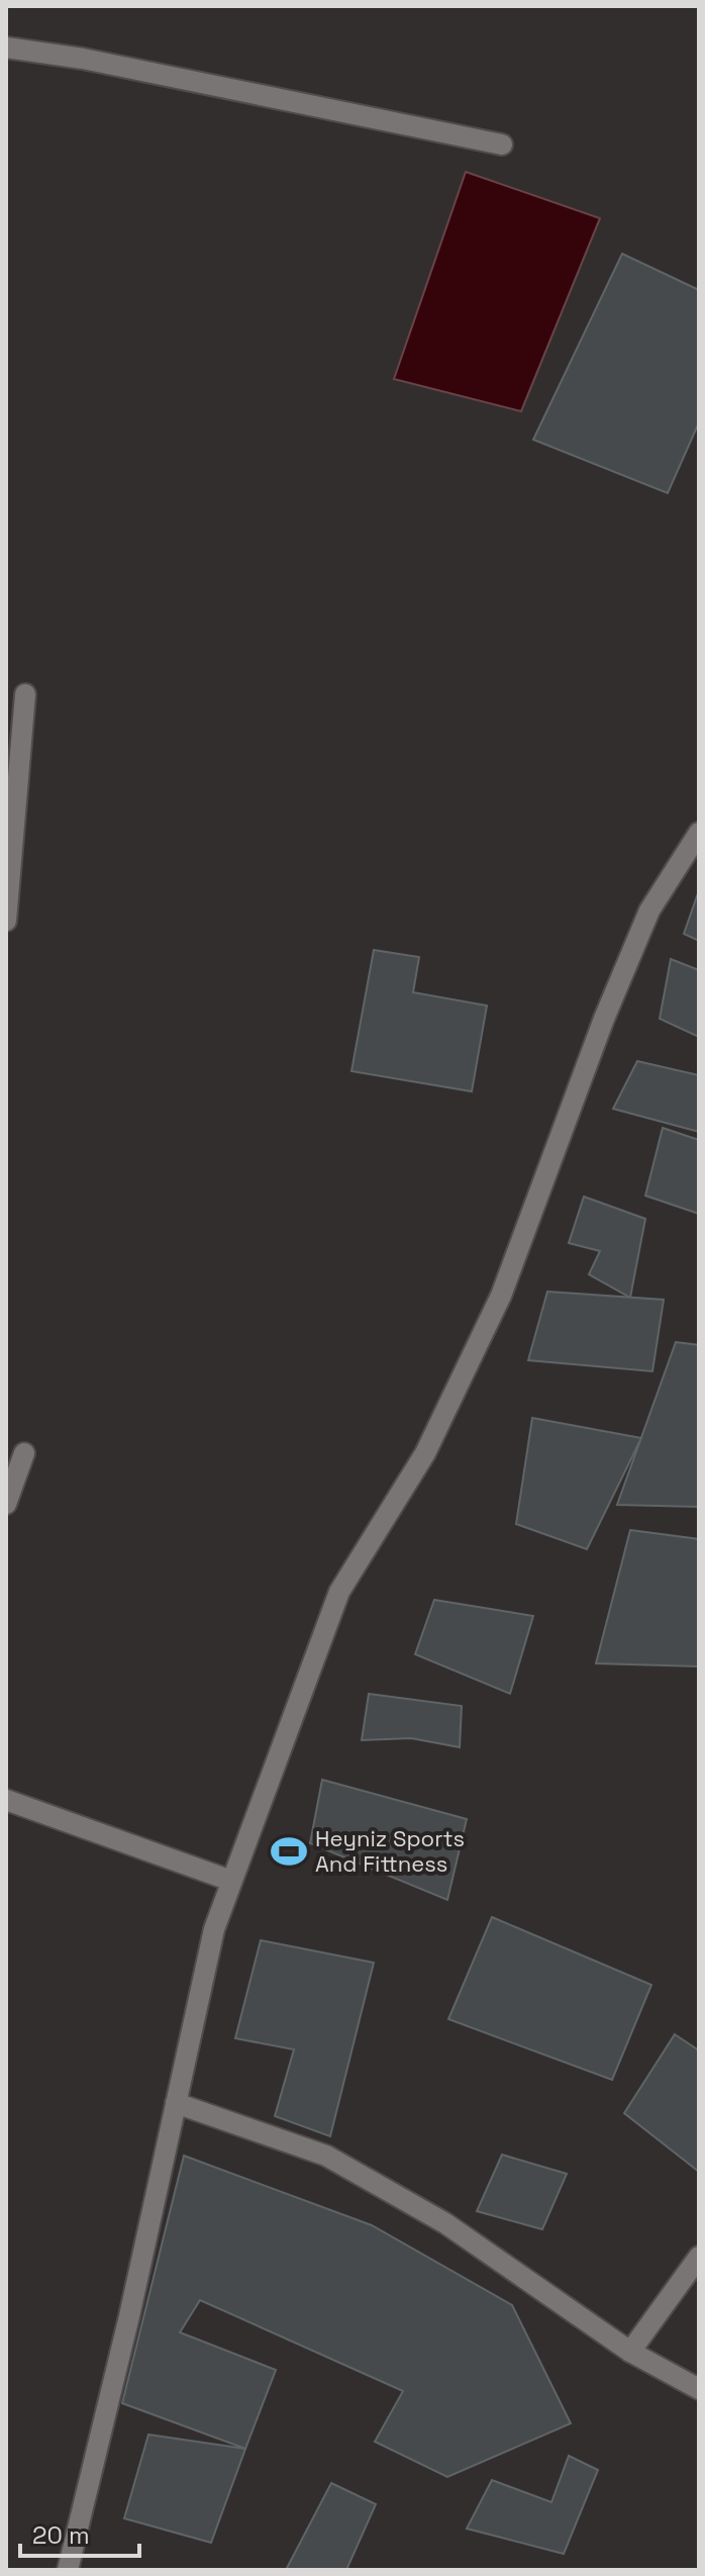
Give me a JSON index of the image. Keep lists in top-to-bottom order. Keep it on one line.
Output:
{"places":{"sports":["Heyniz Sports And Fittness"]},"scale_bar":"20 m"}
